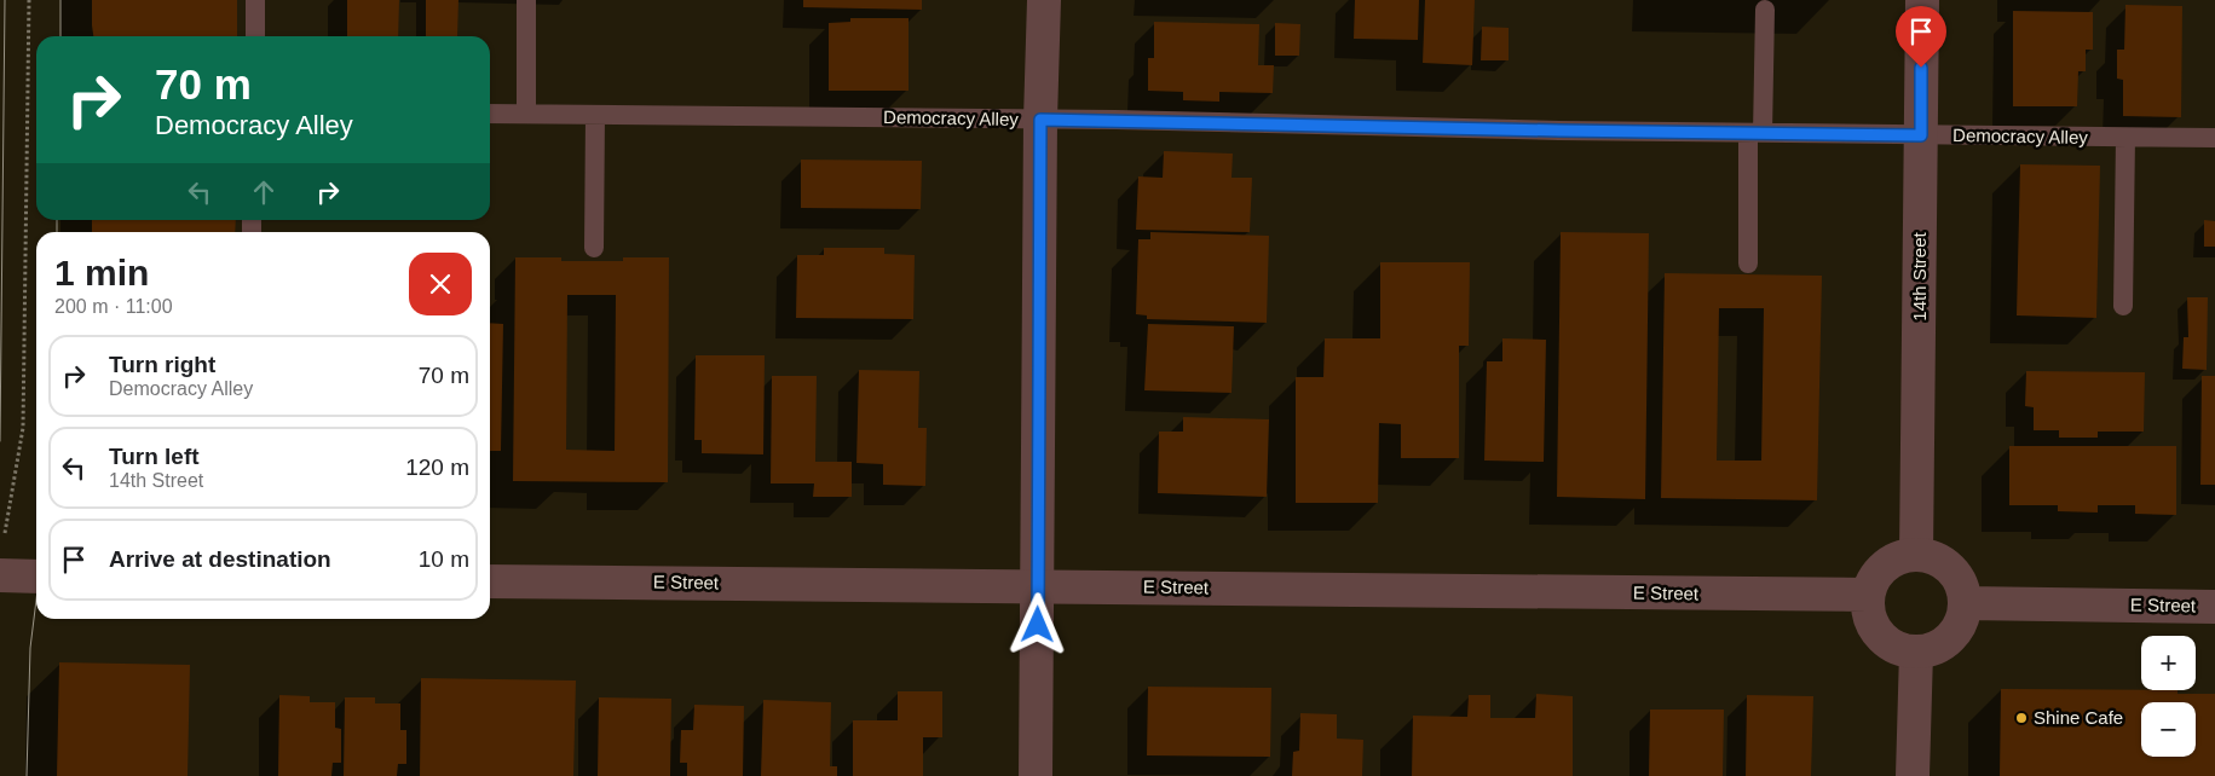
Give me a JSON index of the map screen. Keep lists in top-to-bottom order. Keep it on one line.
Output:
{"streets":{"street":["14th Street","E Street"],"lane":["Democracy Alley"]},"crossings":[["Democracy Alley","14th Street"],["14th Street","E Street"]],"places":["Shine Cafe"],"page":{"turn":["70 m","Democracy Alley"],"heading":["1 min","200 m · 11:00"],"list":[{"name":"Turn right","note":"Democracy Alley","value":"70 m"},{"name":"Turn left","note":"14th Street","value":"120 m"},{"name":"Arrive at destination","value":"10 m"}],"map_buttons":["+","−"]}}
